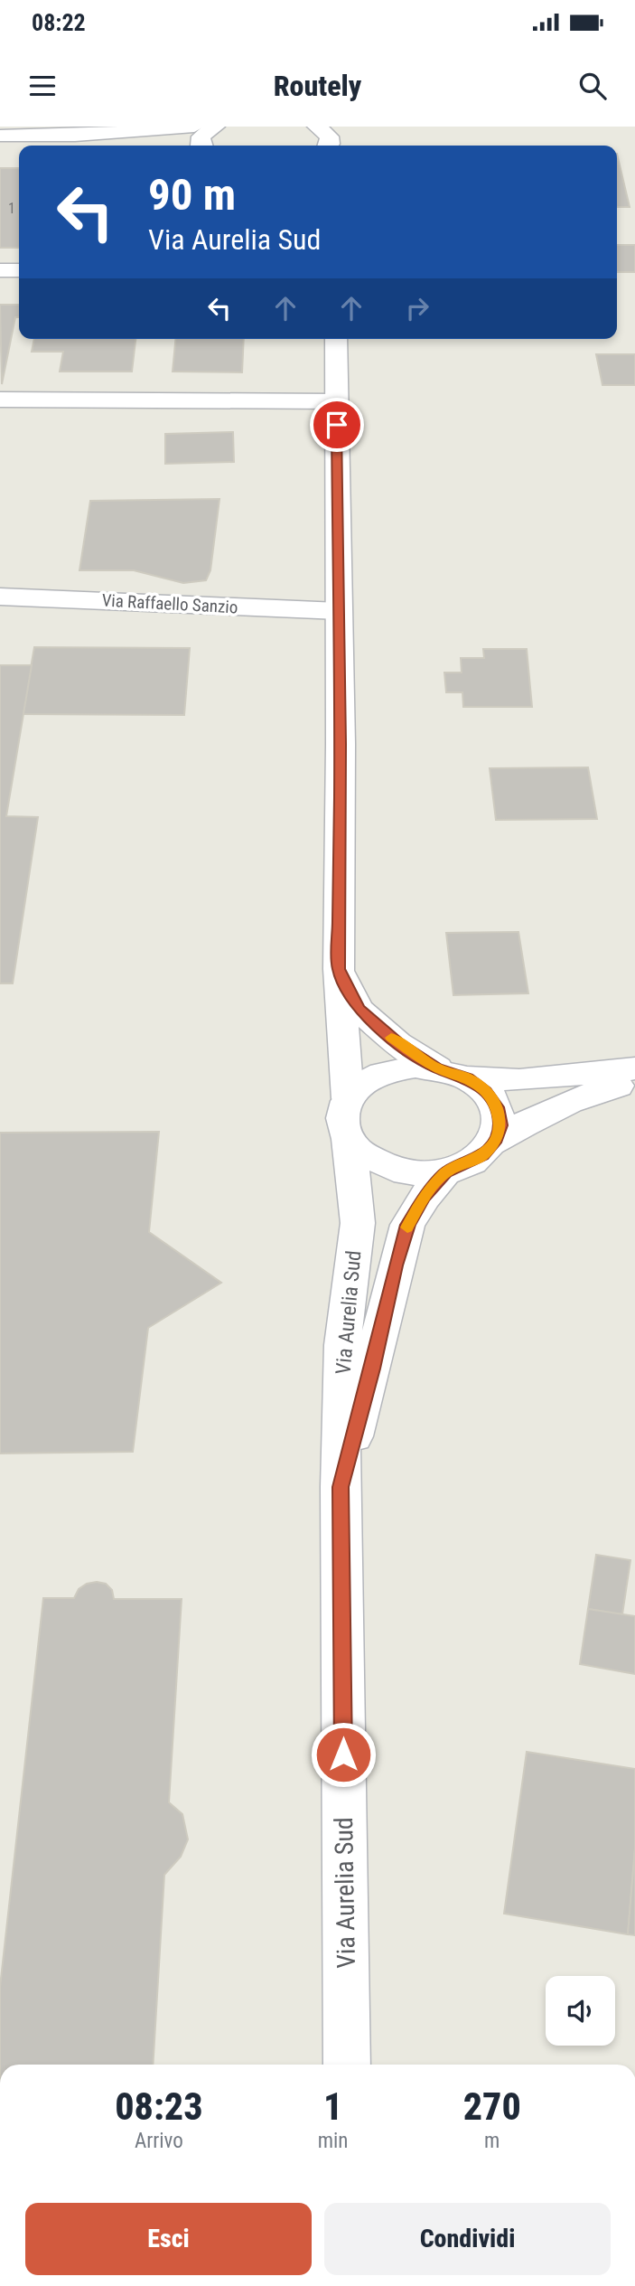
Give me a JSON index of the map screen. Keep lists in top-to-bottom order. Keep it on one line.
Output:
{"streets":{"street":["Via Raffaello Sanzio","Via Aurelia Sud"]},"crossings":[["Via Raffaello Sanzio","Via Aurelia Sud"]],"house_numbers":["1"],"page":{"status":"08:22","header":"Routely","turn":["90 m","Via Aurelia Sud"],"eta":["08:23","Arrivo","1","min","270","m"],"buttons":["Esci","Condividi"]}}
